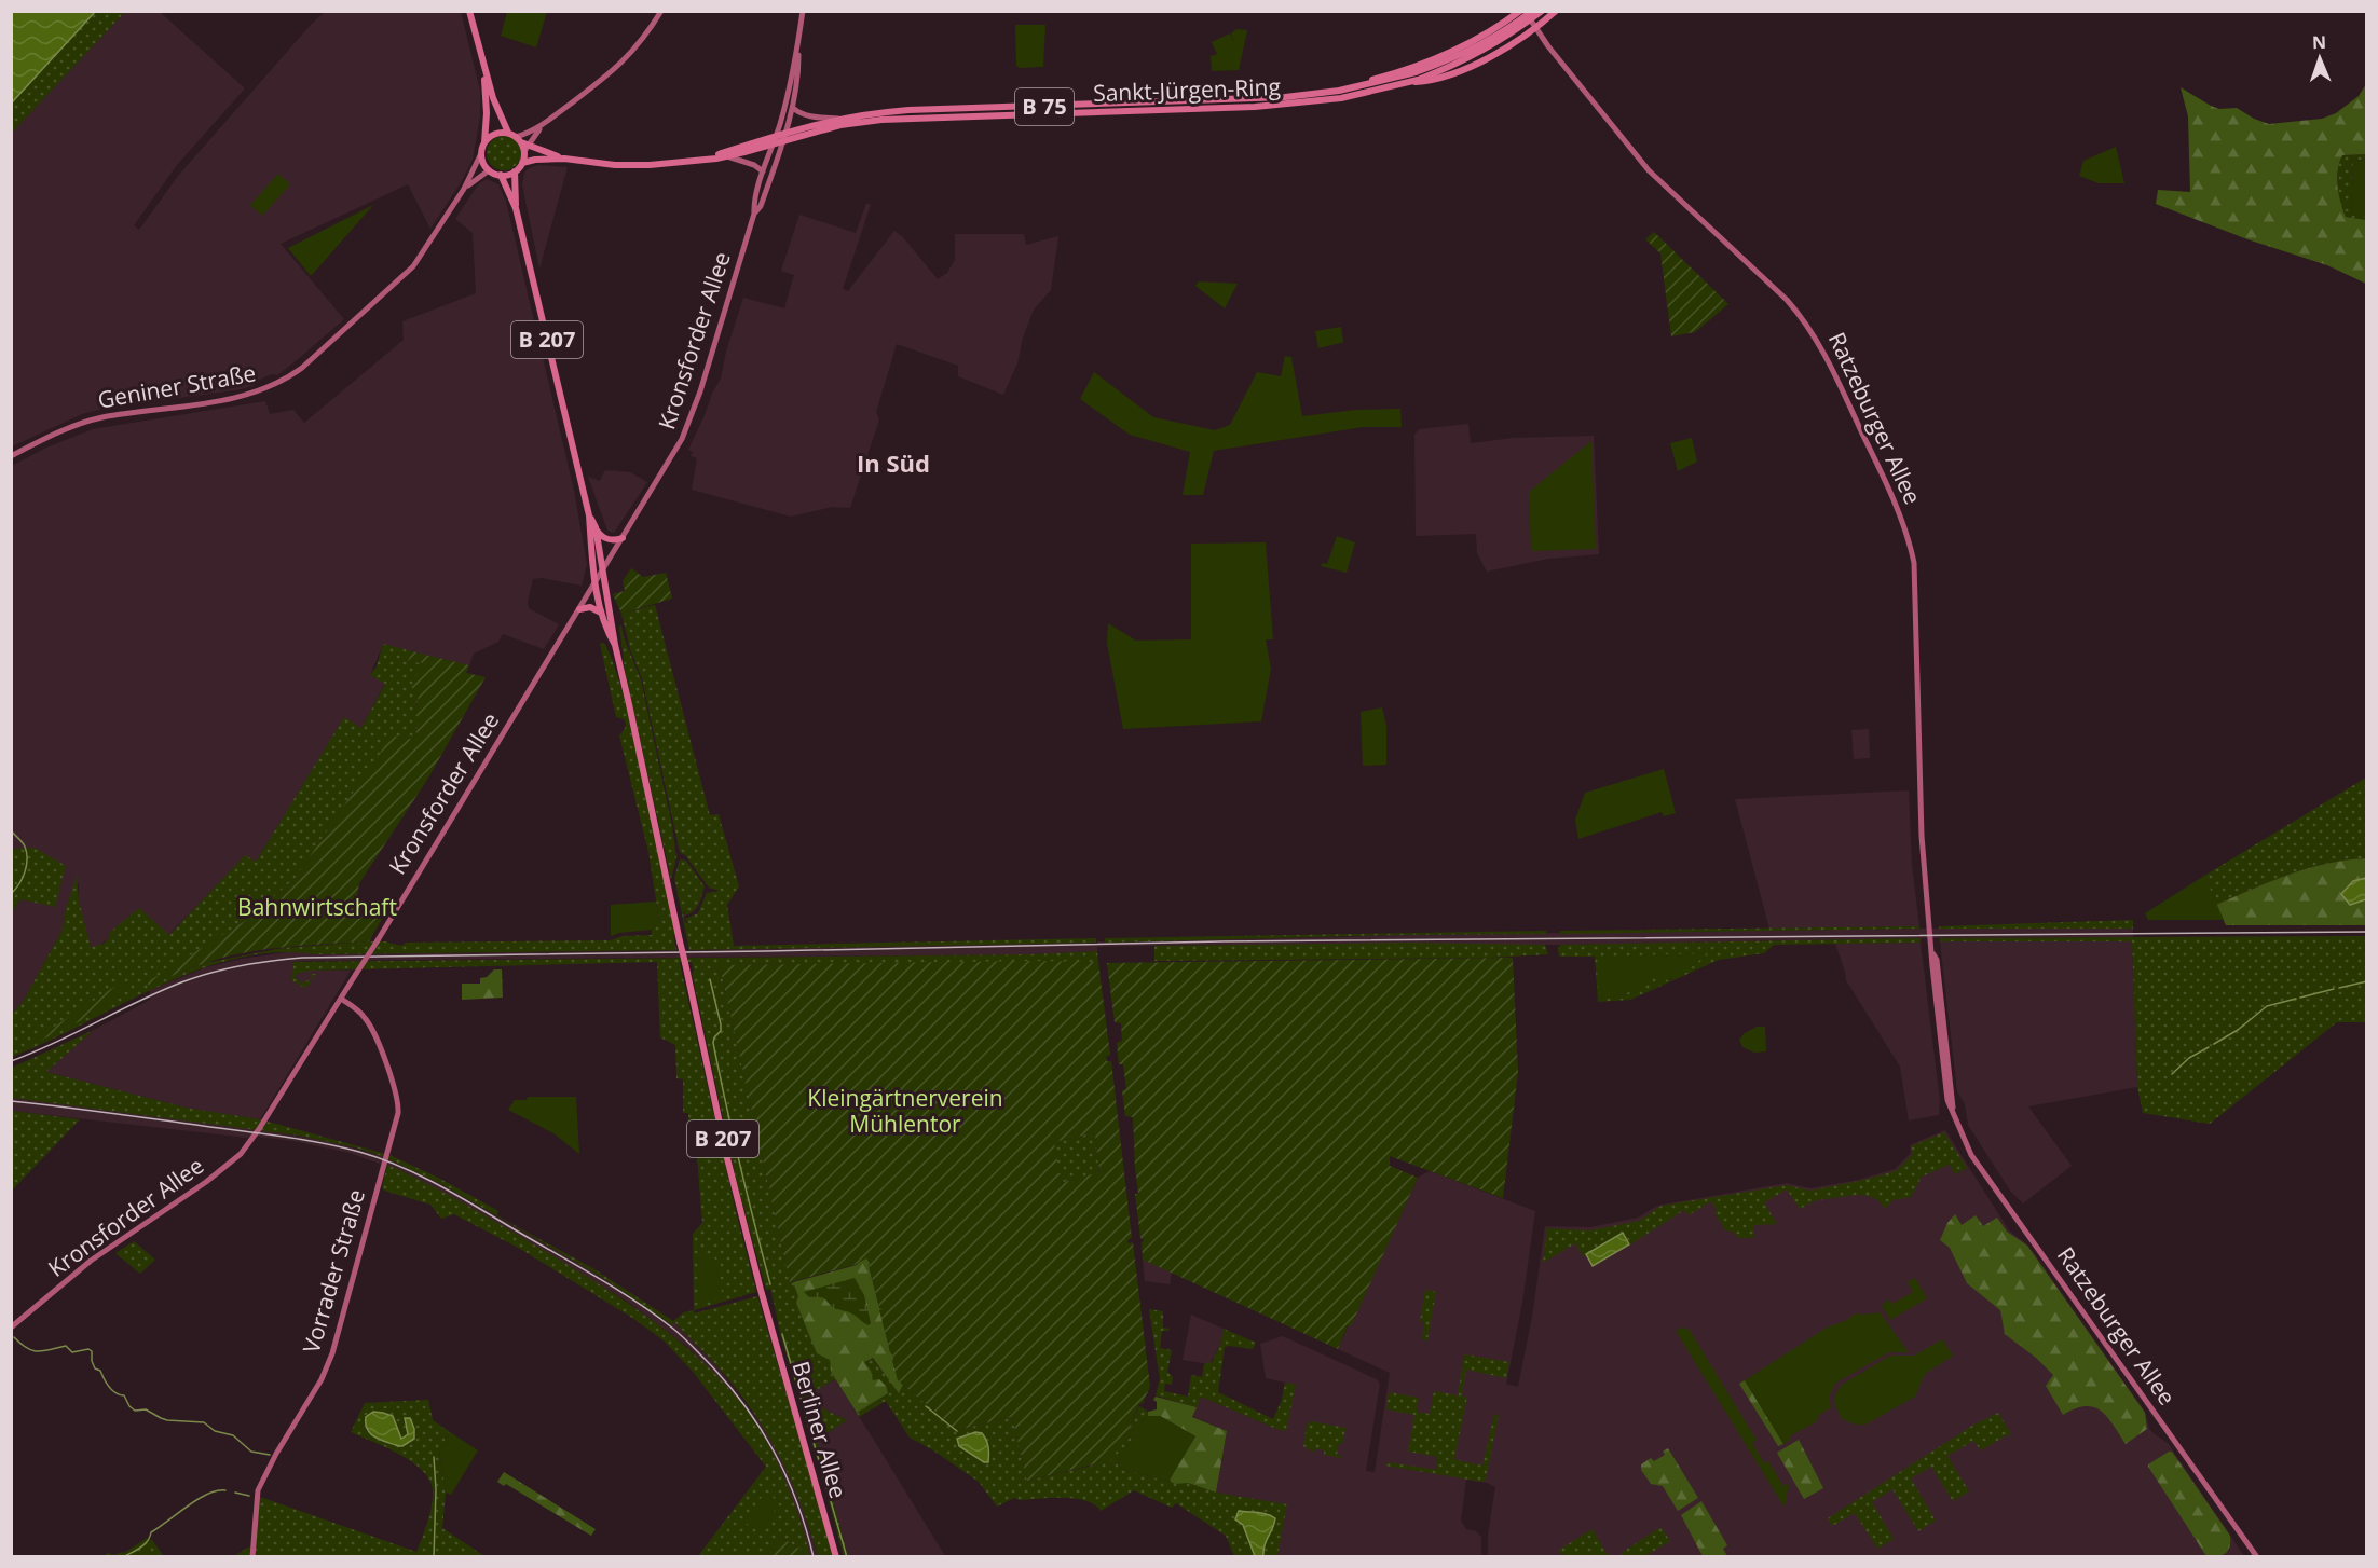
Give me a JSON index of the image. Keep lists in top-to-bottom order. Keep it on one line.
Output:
{"streets":{"main road":["Sankt-Jürgen-Ring","B 75","B 207","Kronsforder Allee","Geniner Straße","Ratzeburger Allee","Vorrader Straße","Berliner Allee"]},"crossings":[["Sankt-Jürgen-Ring","B 207"],["Sankt-Jürgen-Ring","Kronsforder Allee"],["Sankt-Jürgen-Ring","Geniner Straße"],["B 207","Kronsforder Allee"],["B 207","Geniner Straße"],["B 207","Berliner Allee"],["Kronsforder Allee","Vorrader Straße"]],"districts":["In Süd"],"parks":["Bahnwirtschaft","Kleingärtnerverein Mühlentor"],"north":"top"}
